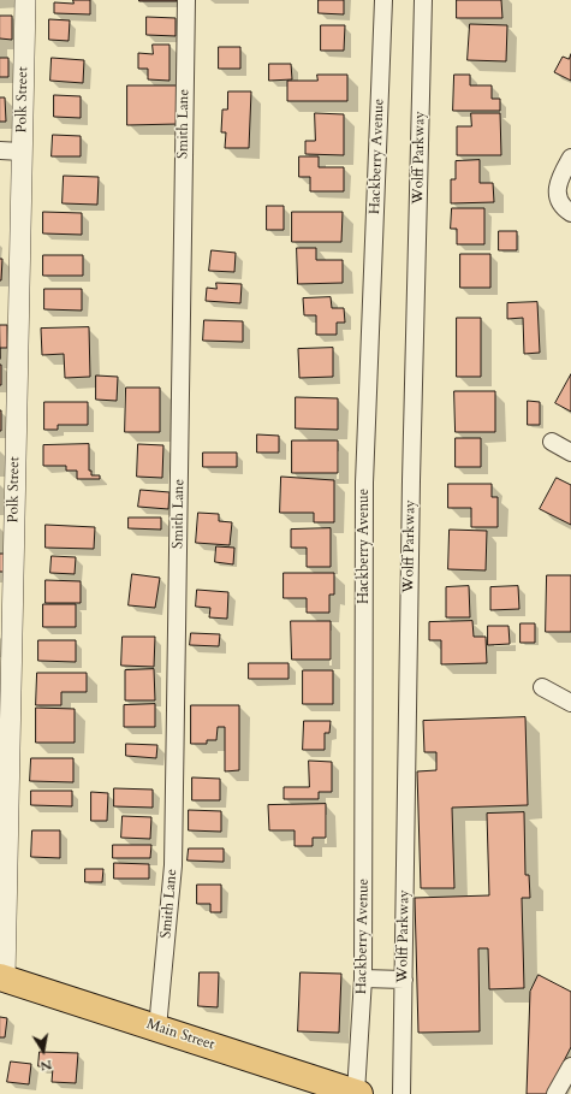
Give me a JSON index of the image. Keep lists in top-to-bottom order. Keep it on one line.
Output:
{"streets":{"main road":["Main Street"],"street":["Polk Street","Smith Lane","Hackberry Avenue","Wolff Parkway"]},"crossings":[["Polk Street","Main Street"],["Smith Lane","Main Street"],["Hackberry Avenue","Main Street"]],"north":"bottom"}
